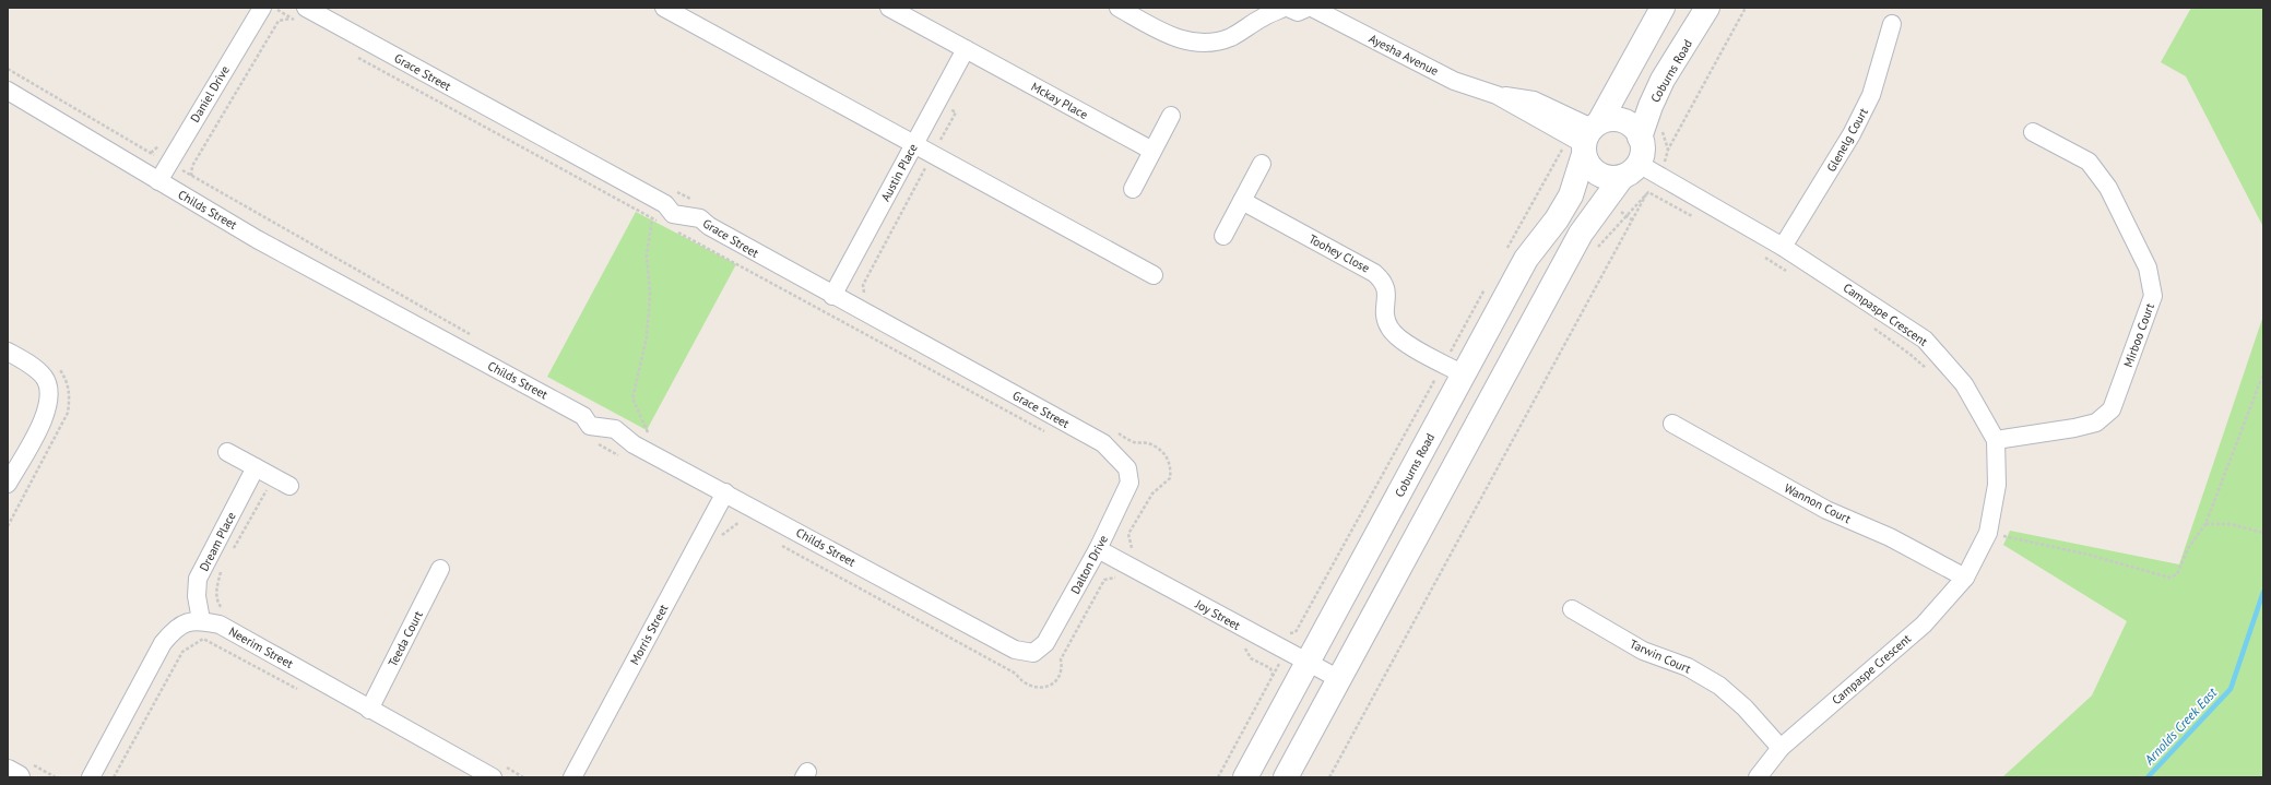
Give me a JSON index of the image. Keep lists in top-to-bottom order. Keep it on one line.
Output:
{"streets":{"street":["Ayesha Avenue","Coburns Road","Grace Street","Daniel Drive","Mckay Place","Glenelg Court","Austin Place","Childs Street","Toohey Close","Campaspe Crescent","Mirboo Court","Wannon Court","Dream Place","Dalton Drive","Joy Street","Morris Street","Teeda Court","Neerim Street","Tarwin Court"]},"crossings":[["Ayesha Avenue","Coburns Road"],["Ayesha Avenue","Campaspe Crescent"],["Coburns Road","Toohey Close"],["Coburns Road","Campaspe Crescent"],["Coburns Road","Joy Street"],["Grace Street","Austin Place"],["Grace Street","Dalton Drive"],["Daniel Drive","Childs Street"],["Mckay Place","Austin Place"],["Glenelg Court","Campaspe Crescent"],["Childs Street","Dalton Drive"],["Childs Street","Morris Street"],["Campaspe Crescent","Mirboo Court"],["Campaspe Crescent","Wannon Court"],["Campaspe Crescent","Tarwin Court"],["Dream Place","Neerim Street"],["Dalton Drive","Joy Street"],["Teeda Court","Neerim Street"]],"water":["Arnolds Creek East"]}
